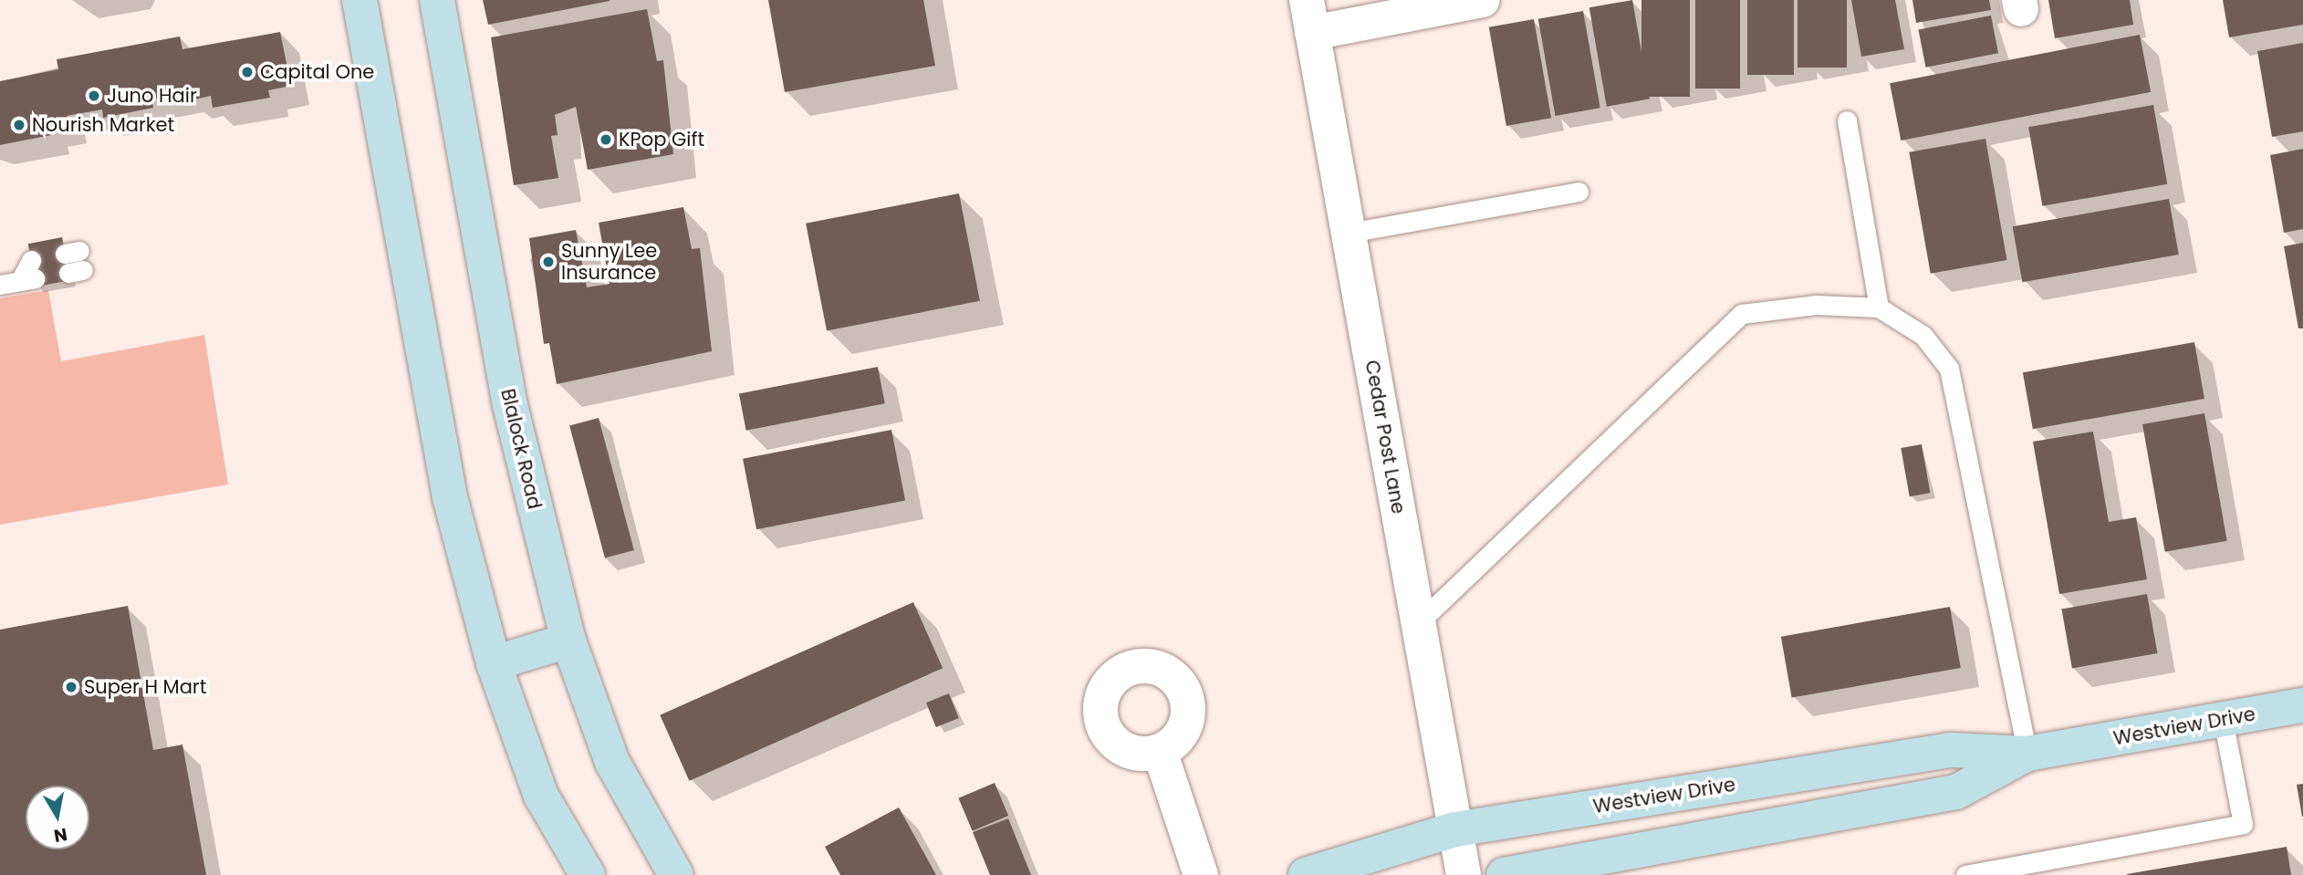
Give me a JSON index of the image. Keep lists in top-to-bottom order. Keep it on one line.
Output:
{"streets":{"main road":["Blalock Road","Westview Drive"],"street":["Cedar Post Lane"]},"crossings":[["Cedar Post Lane","Westview Drive"]],"places":["Capital One","Juno Hair","Nourish Market","KPop Gift","Sunny Lee Insurance","Super H Mart"],"north":"bottom"}
